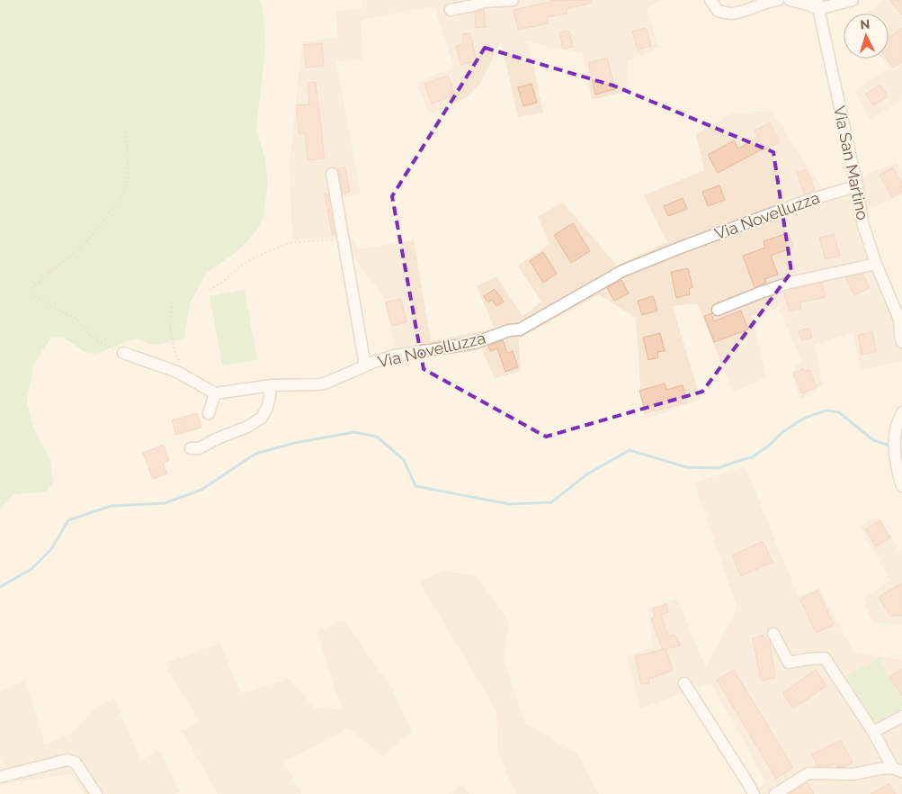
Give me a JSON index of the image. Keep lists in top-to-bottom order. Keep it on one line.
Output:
{"streets":{"street":["Via San Martino","Via Novelluzza"]},"crossings":[["Via San Martino","Via Novelluzza"]],"north":"top"}
